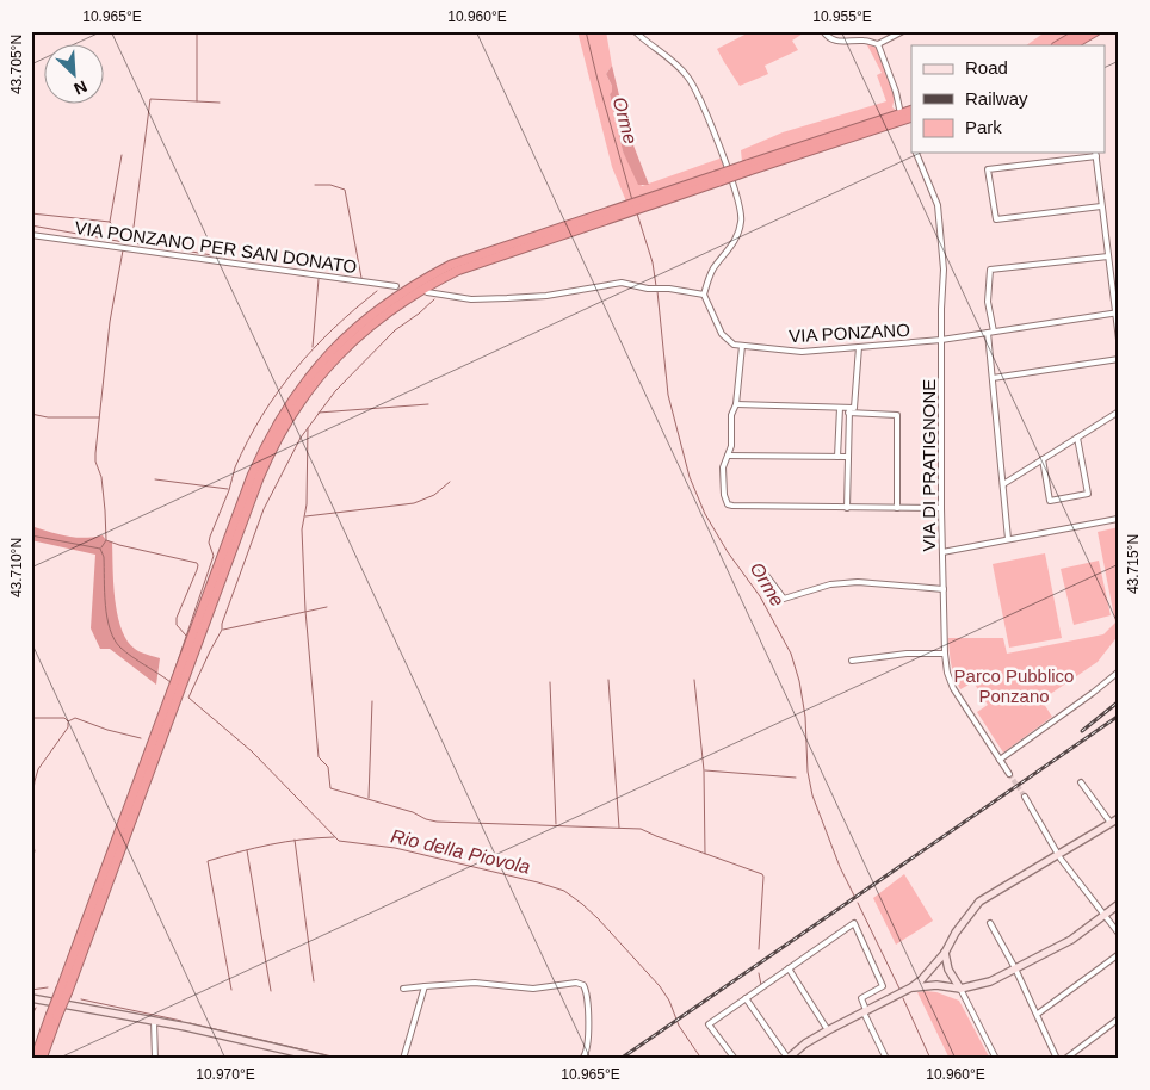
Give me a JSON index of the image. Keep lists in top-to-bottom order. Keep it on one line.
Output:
{"streets":{"street":["VIA PONZANO PER SAN DONATO","VIA PONZANO","VIA DI PRATIGNONE"]},"crossings":[["VIA PONZANO","VIA DI PRATIGNONE"]],"water":["Orme","Rio della Piovola"],"parks":["Parco Pubblico Ponzano"],"legend":["Road","Railway","Park"],"north":"bottom right","coordinates":["10.965°E","10.960°E","10.955°E","43.705°N","43.715°N","43.710°N","10.970°E"]}
